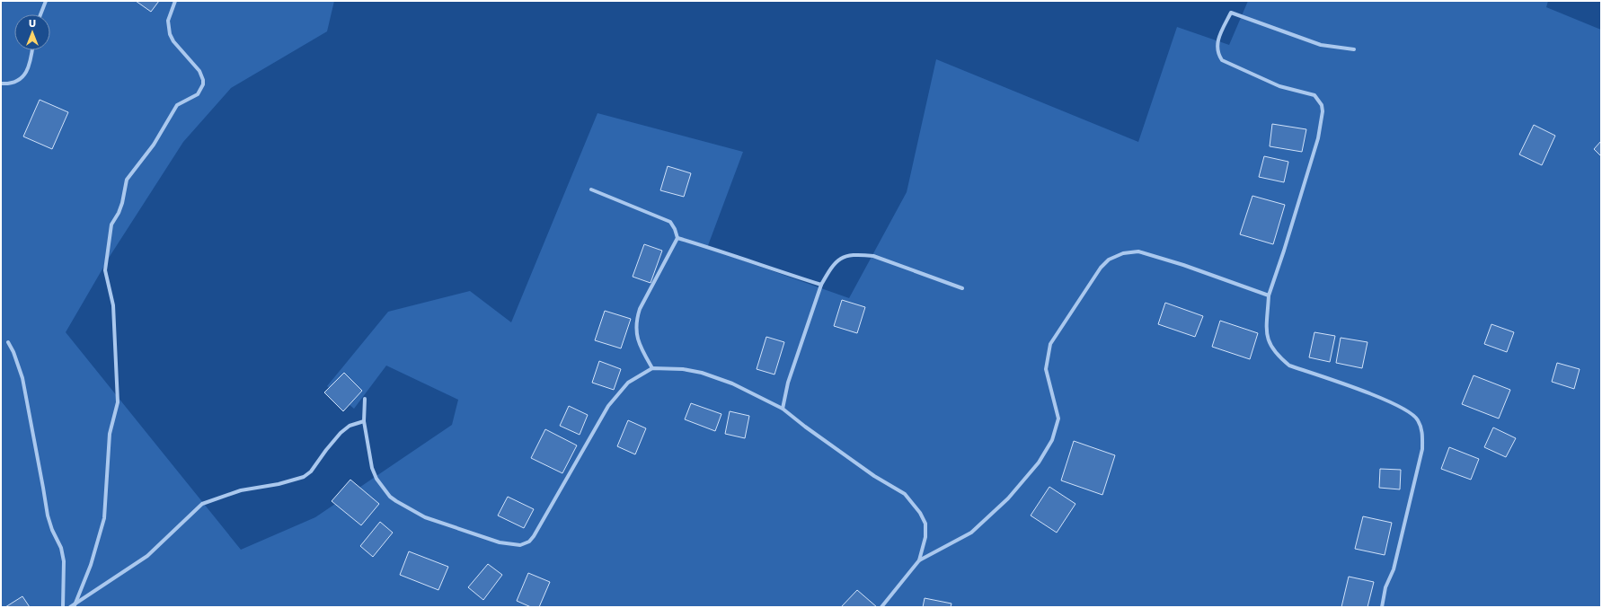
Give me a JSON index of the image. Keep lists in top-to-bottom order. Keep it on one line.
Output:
{"north":"top"}
